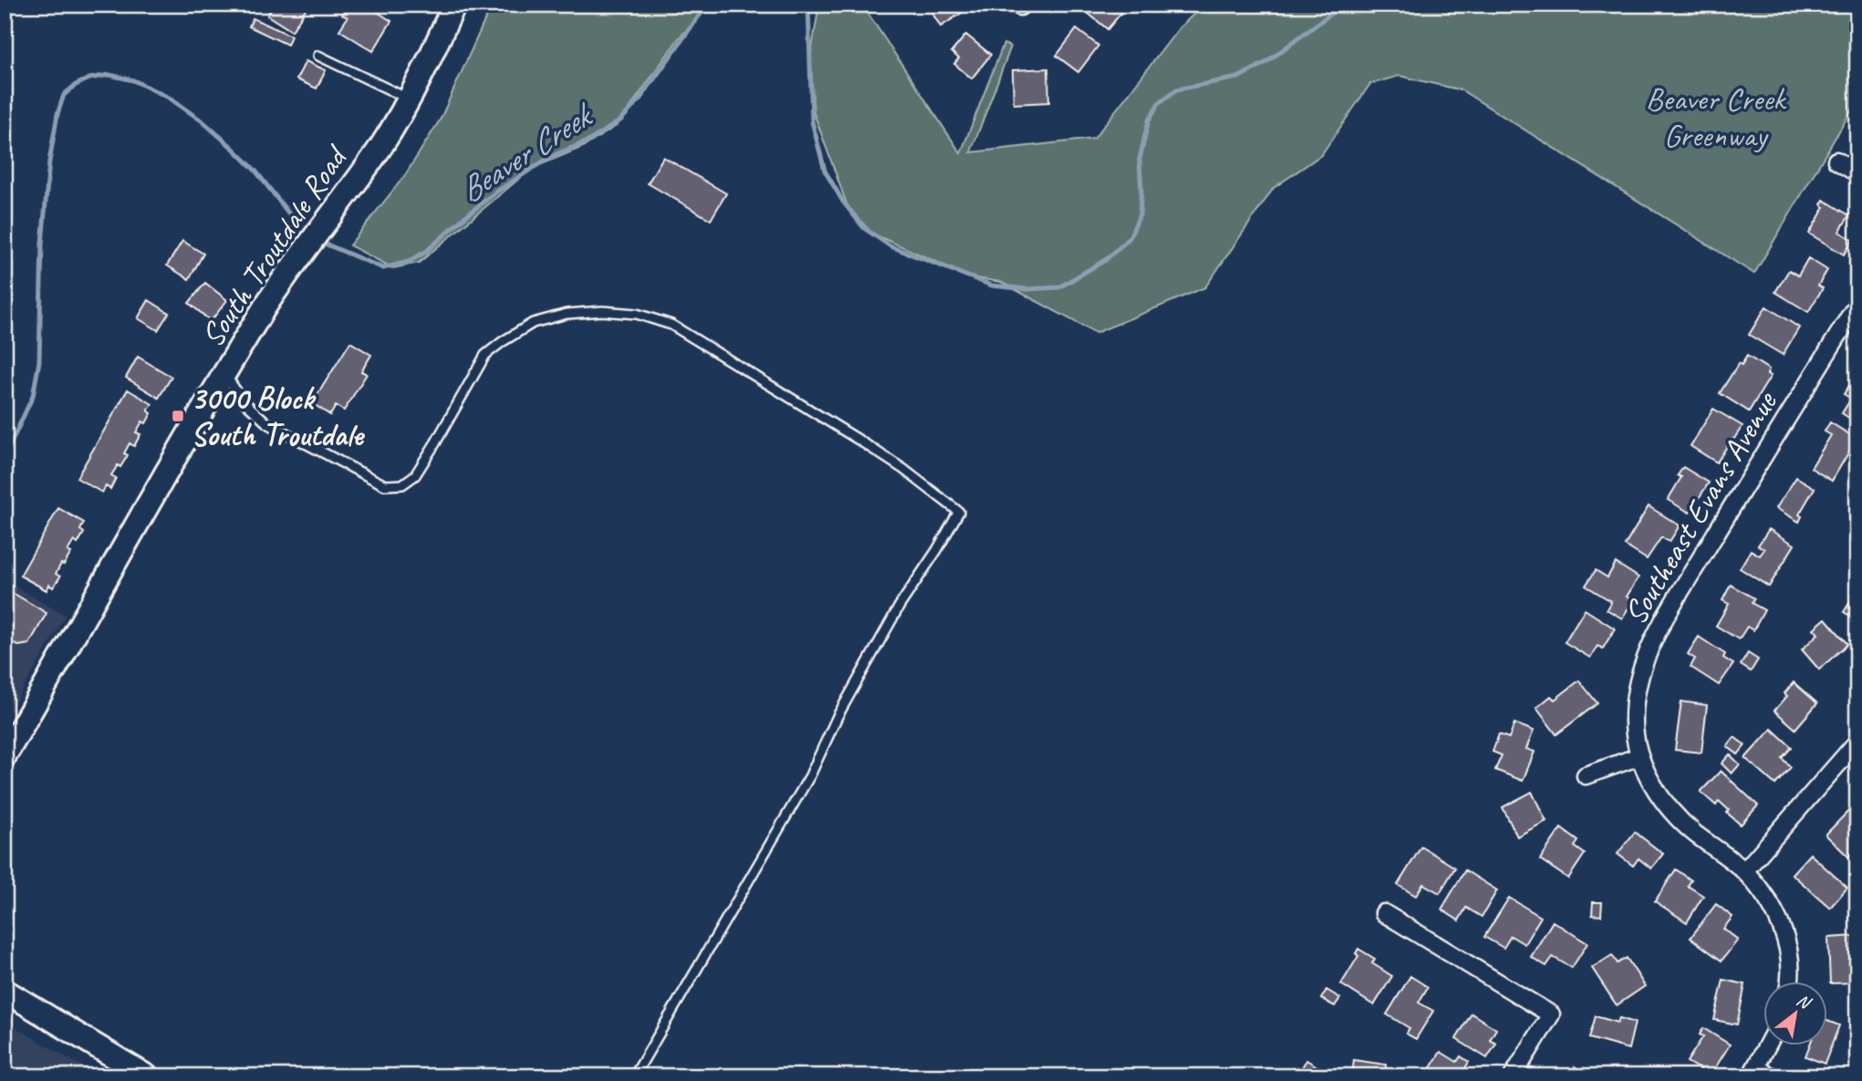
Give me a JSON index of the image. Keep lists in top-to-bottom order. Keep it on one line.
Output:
{"streets":{"main road":["South Troutdale Road"],"street":["Southeast Evans Avenue"]},"water":["Beaver Creek"],"parks":["Beaver Creek Greenway"],"places":{"transit":["3000 Block South Troutdale"]},"north":"top right"}
